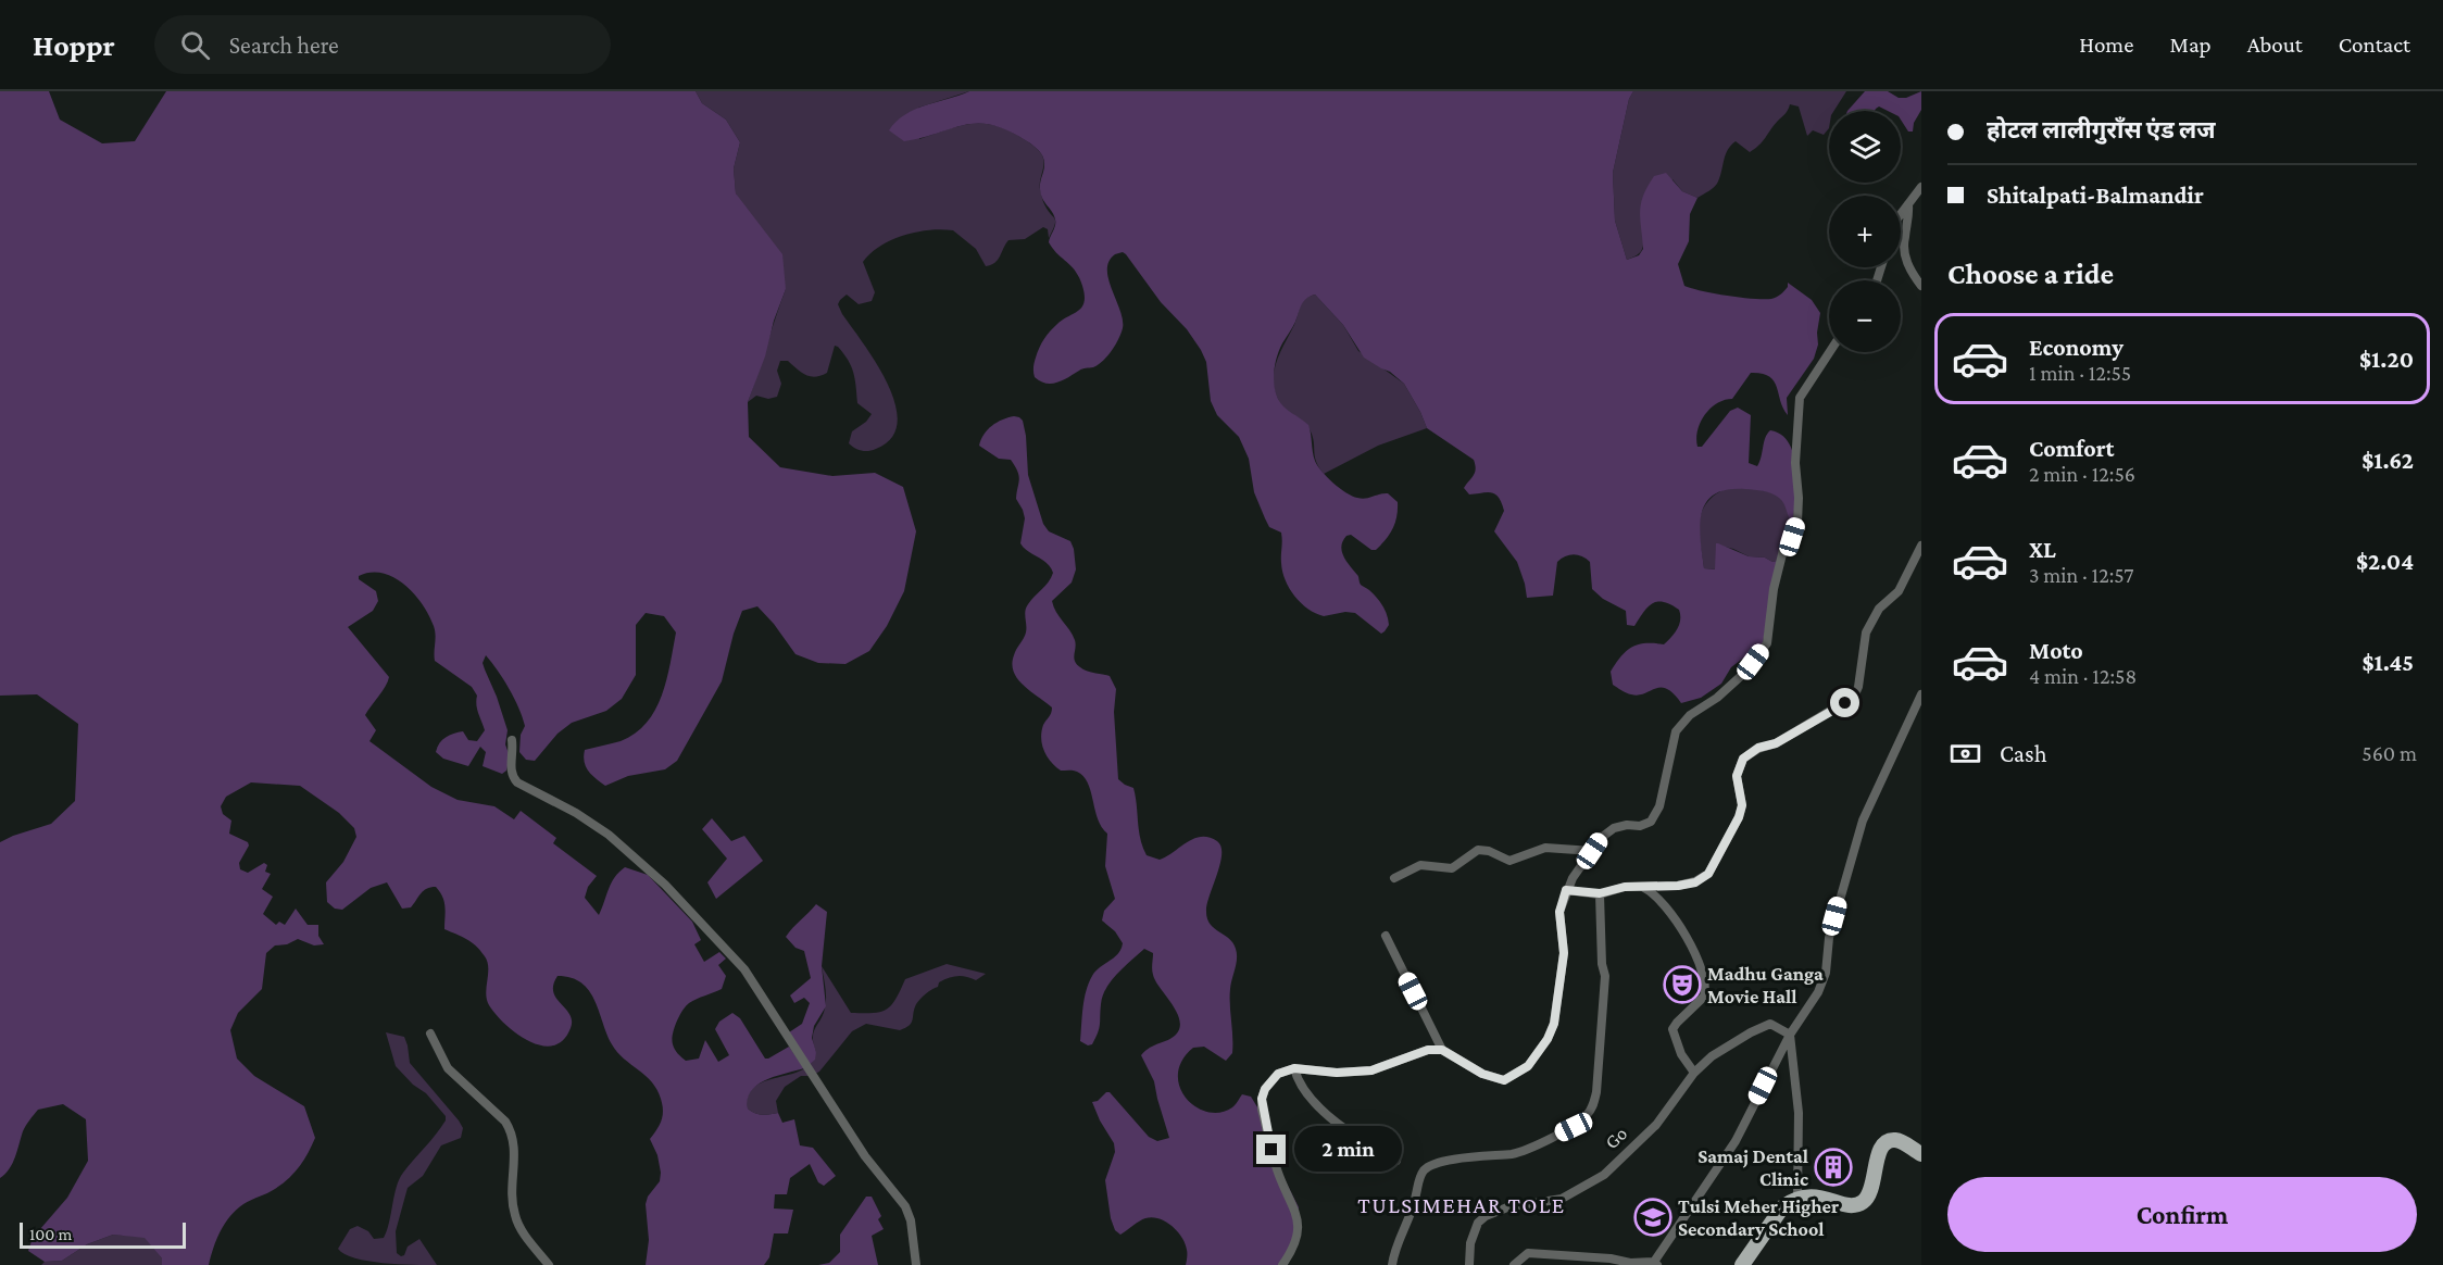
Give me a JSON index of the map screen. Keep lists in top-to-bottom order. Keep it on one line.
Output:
{"streets":{"street":["Go"]},"districts":["TULSIMEHAR TOLE"],"places":{"theatre":["Madhu Ganga Movie Hall"],"building":["Samaj Dental Clinic"],"school or university":["Tulsi Meher Higher Secondary School"]},"scale_bar":"100 m","page":{"header":"Hoppr","search":"Search here","nav":["Home","Map","About","Contact"],"banner":["होटल लालीगुराँस एंड लज","Shitalpati-Balmandir"],"map_buttons":["+","−"],"heading":"Choose a ride","list":[{"name":"Economy","note":"1 min · 12:55","value":"$1.20"},{"name":"Comfort","note":"2 min · 12:56","value":"$1.62"},{"name":"XL","note":"3 min · 12:57","value":"$2.04"},{"name":"Moto","note":"4 min · 12:58","value":"$1.45"}],"pay":["Cash","560 m"],"bubble":"2 min","buttons":"Confirm","scale":"100 m"}}
